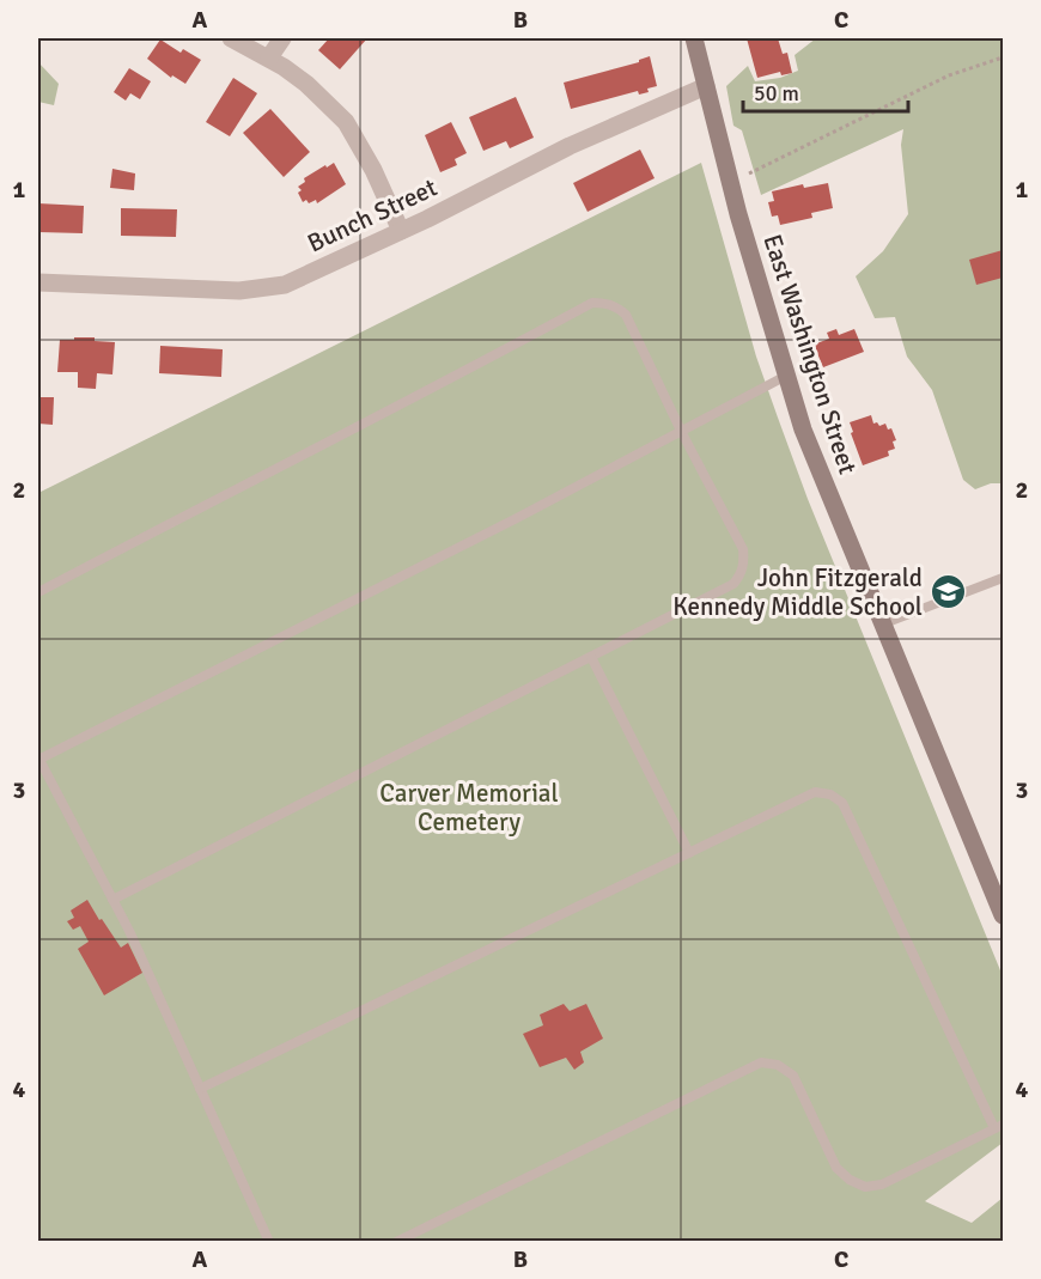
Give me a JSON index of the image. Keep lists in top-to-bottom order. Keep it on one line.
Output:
{"streets":{"main road":["East Washington Street"],"street":["Bunch Street"]},"crossings":[["Bunch Street","East Washington Street"]],"parks":["Carver Memorial Cemetery"],"places":{"school or university":["John Fitzgerald Kennedy Middle School"]},"scale_bar":"50 m","grid":{"columns":["A","B","C"],"rows":["1","2","3","4"]}}
